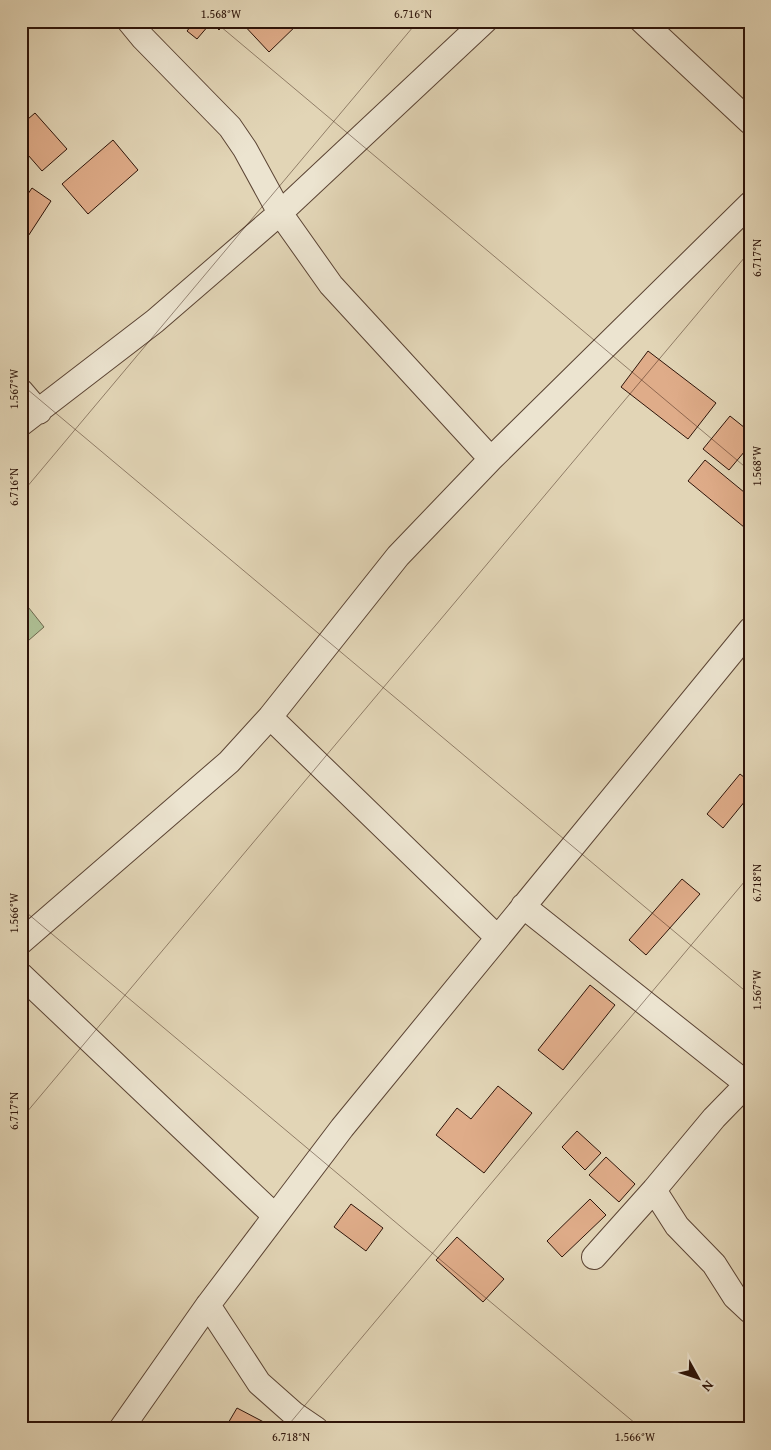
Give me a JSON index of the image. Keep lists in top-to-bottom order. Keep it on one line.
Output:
{"north":"bottom right","coordinates":["1.568°W","6.716°N","6.717°N","1.567°W","6.718°N","1.566°W"]}
